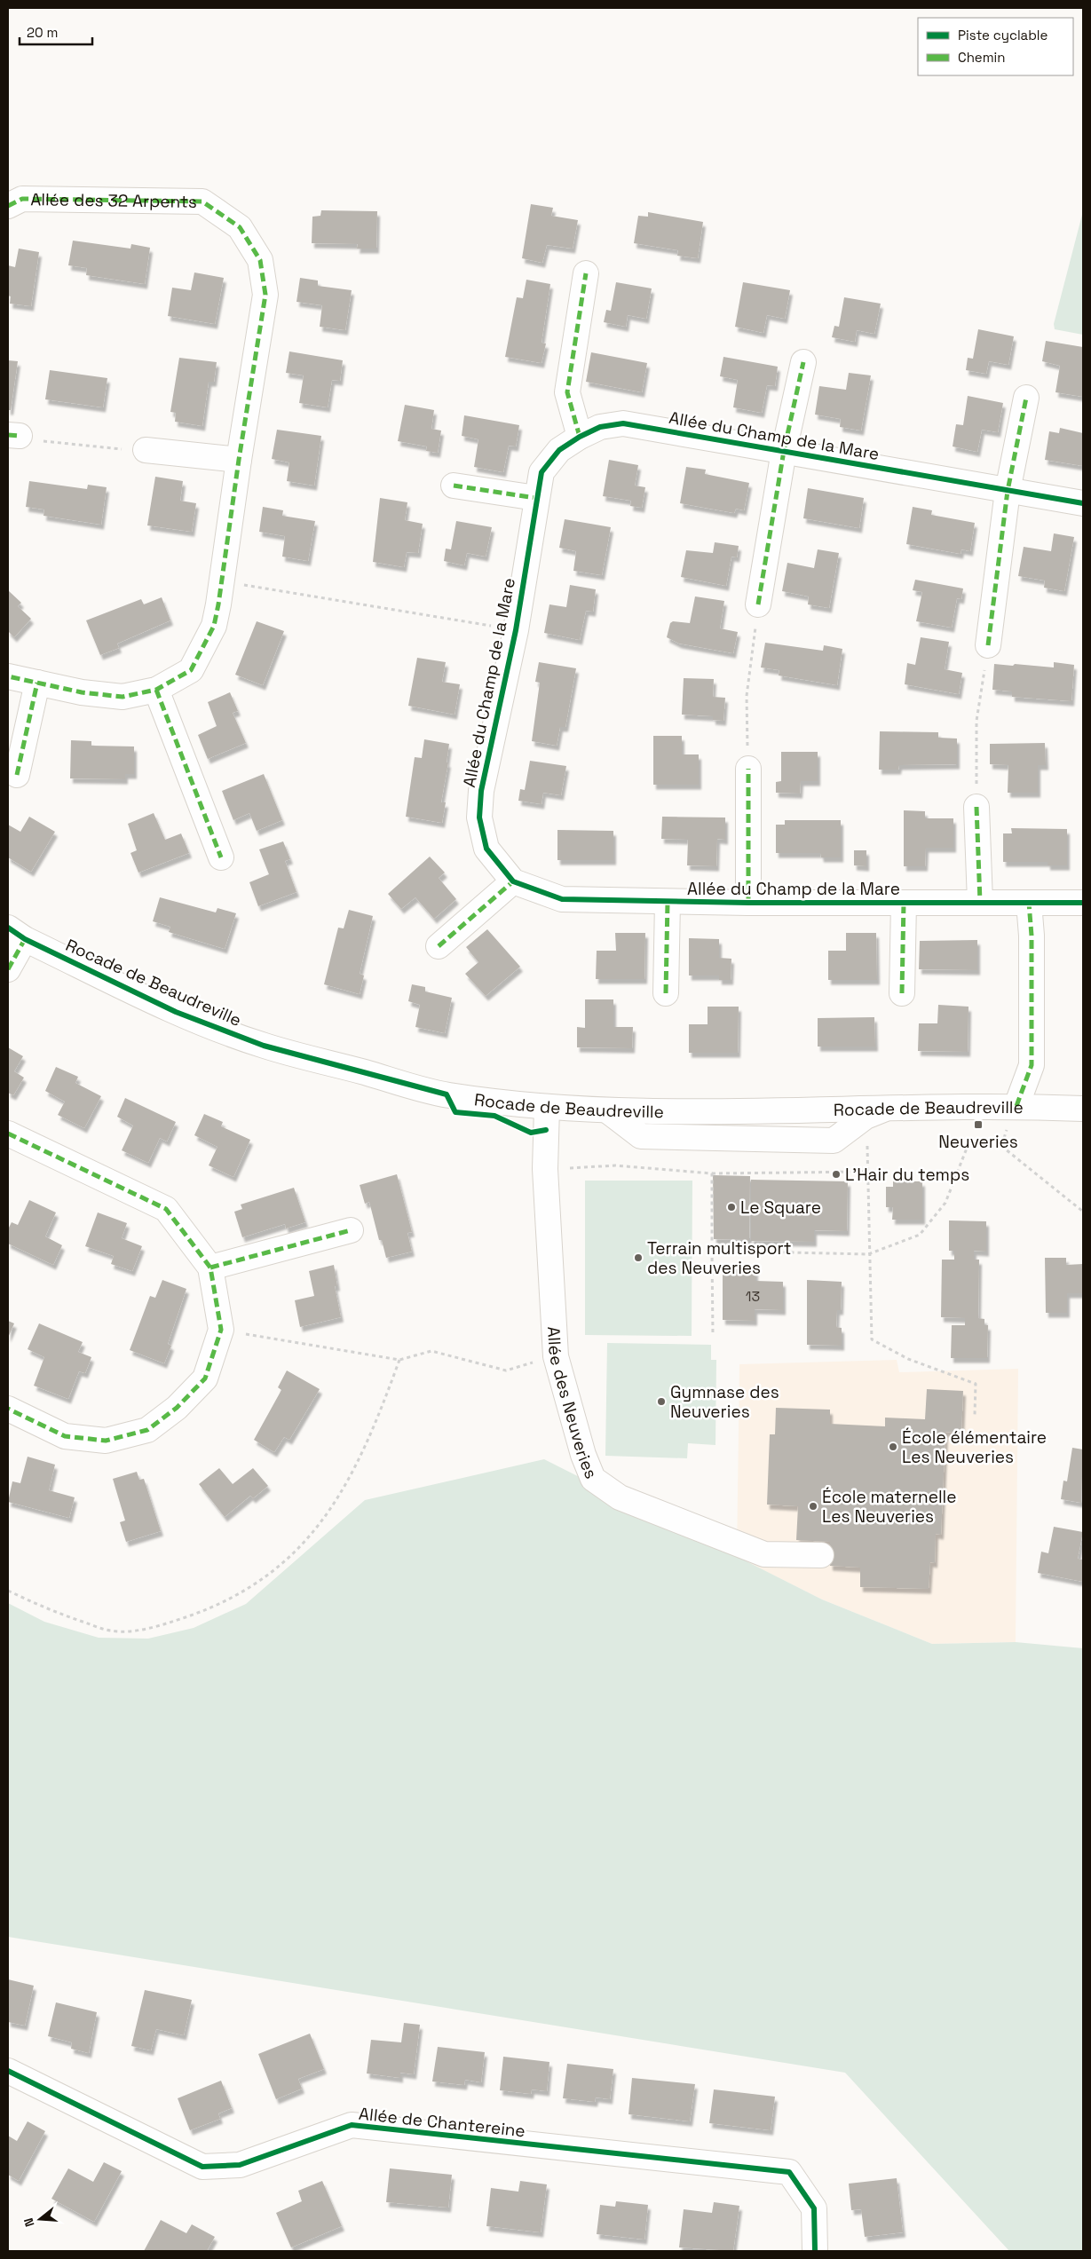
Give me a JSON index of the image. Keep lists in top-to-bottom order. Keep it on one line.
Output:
{"streets":{"street":["Allée des 32 Arpents","Allée du Champ de la Mare","Rocade de Beaudreville","Allée des Neuveries","Allée de Chantereine"]},"crossings":[["Rocade de Beaudreville","Allée des Neuveries"]],"places":{"transit":["Neuveries"],"other":["L'Hair du temps","Le Square","Terrain multisport des Neuveries","Gymnase des Neuveries","École élémentaire Les Neuveries","École maternelle Les Neuveries"]},"house_numbers":["13"],"legend":["Piste cyclable","Chemin"],"scale_bar":"20 m","north":"left"}
